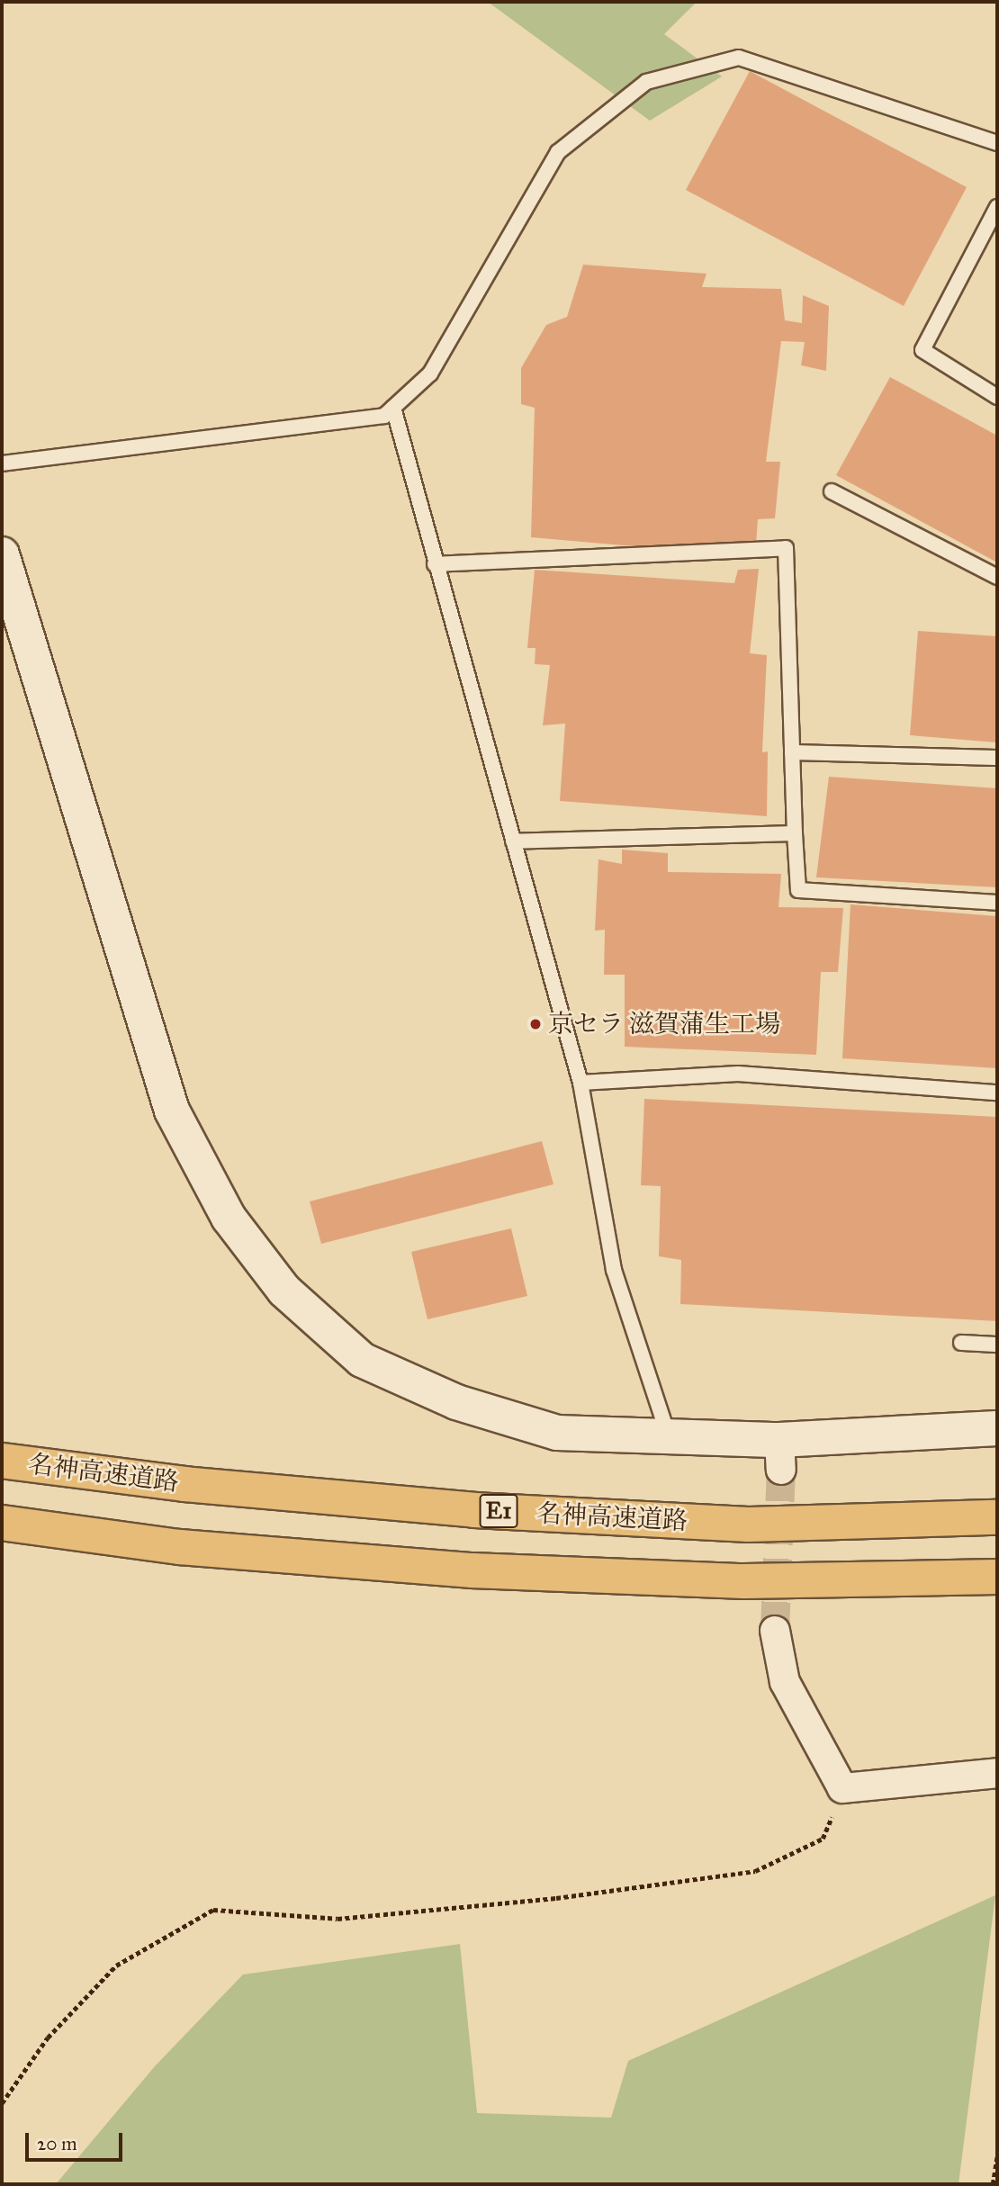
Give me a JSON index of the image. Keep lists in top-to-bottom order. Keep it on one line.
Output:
{"streets":{"highway":["名神高速道路","E1"]},"places":["京セラ 滋賀蒲生工場"],"scale_bar":"20 m"}
